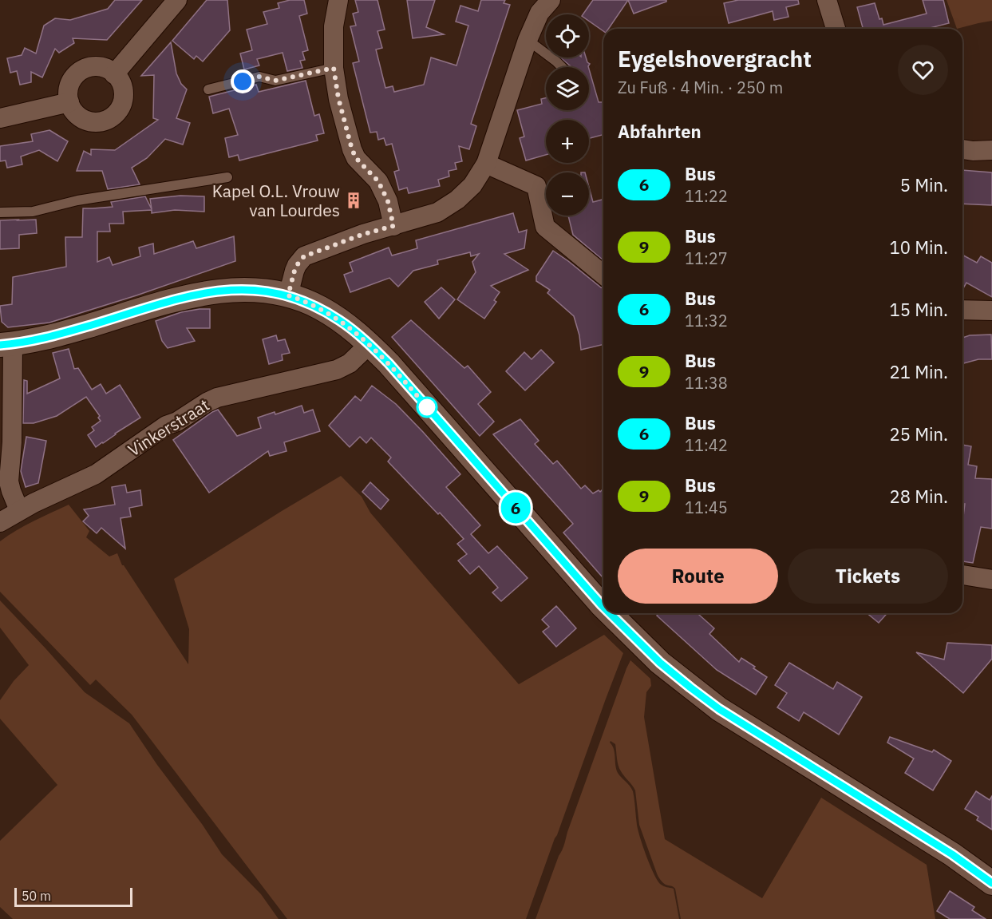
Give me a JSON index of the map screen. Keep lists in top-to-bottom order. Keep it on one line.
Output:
{"streets":{"street":["Vinkerstraat"]},"places":{"building":["Kapel O.L. Vrouw van Lourdes"]},"lines":["bus line 6"],"scale_bar":"50 m","page":{"on_map":"6","map_buttons":["+","−"],"heading":[["Eygelshovergracht","Zu Fuß · 4 Min. · 250 m"],"Abfahrten"],"list":[{"mark":"6","name":"Bus","note":"11:22","value":"5 Min."},{"mark":"9","name":"Bus","note":"11:27","value":"10 Min."},{"mark":"6","name":"Bus","note":"11:32","value":"15 Min."},{"mark":"9","name":"Bus","note":"11:38","value":"21 Min."},{"mark":"6","name":"Bus","note":"11:42","value":"25 Min."},{"mark":"9","name":"Bus","note":"11:45","value":"28 Min."}],"buttons":["Route","Tickets"],"scale":"50 m"}}
